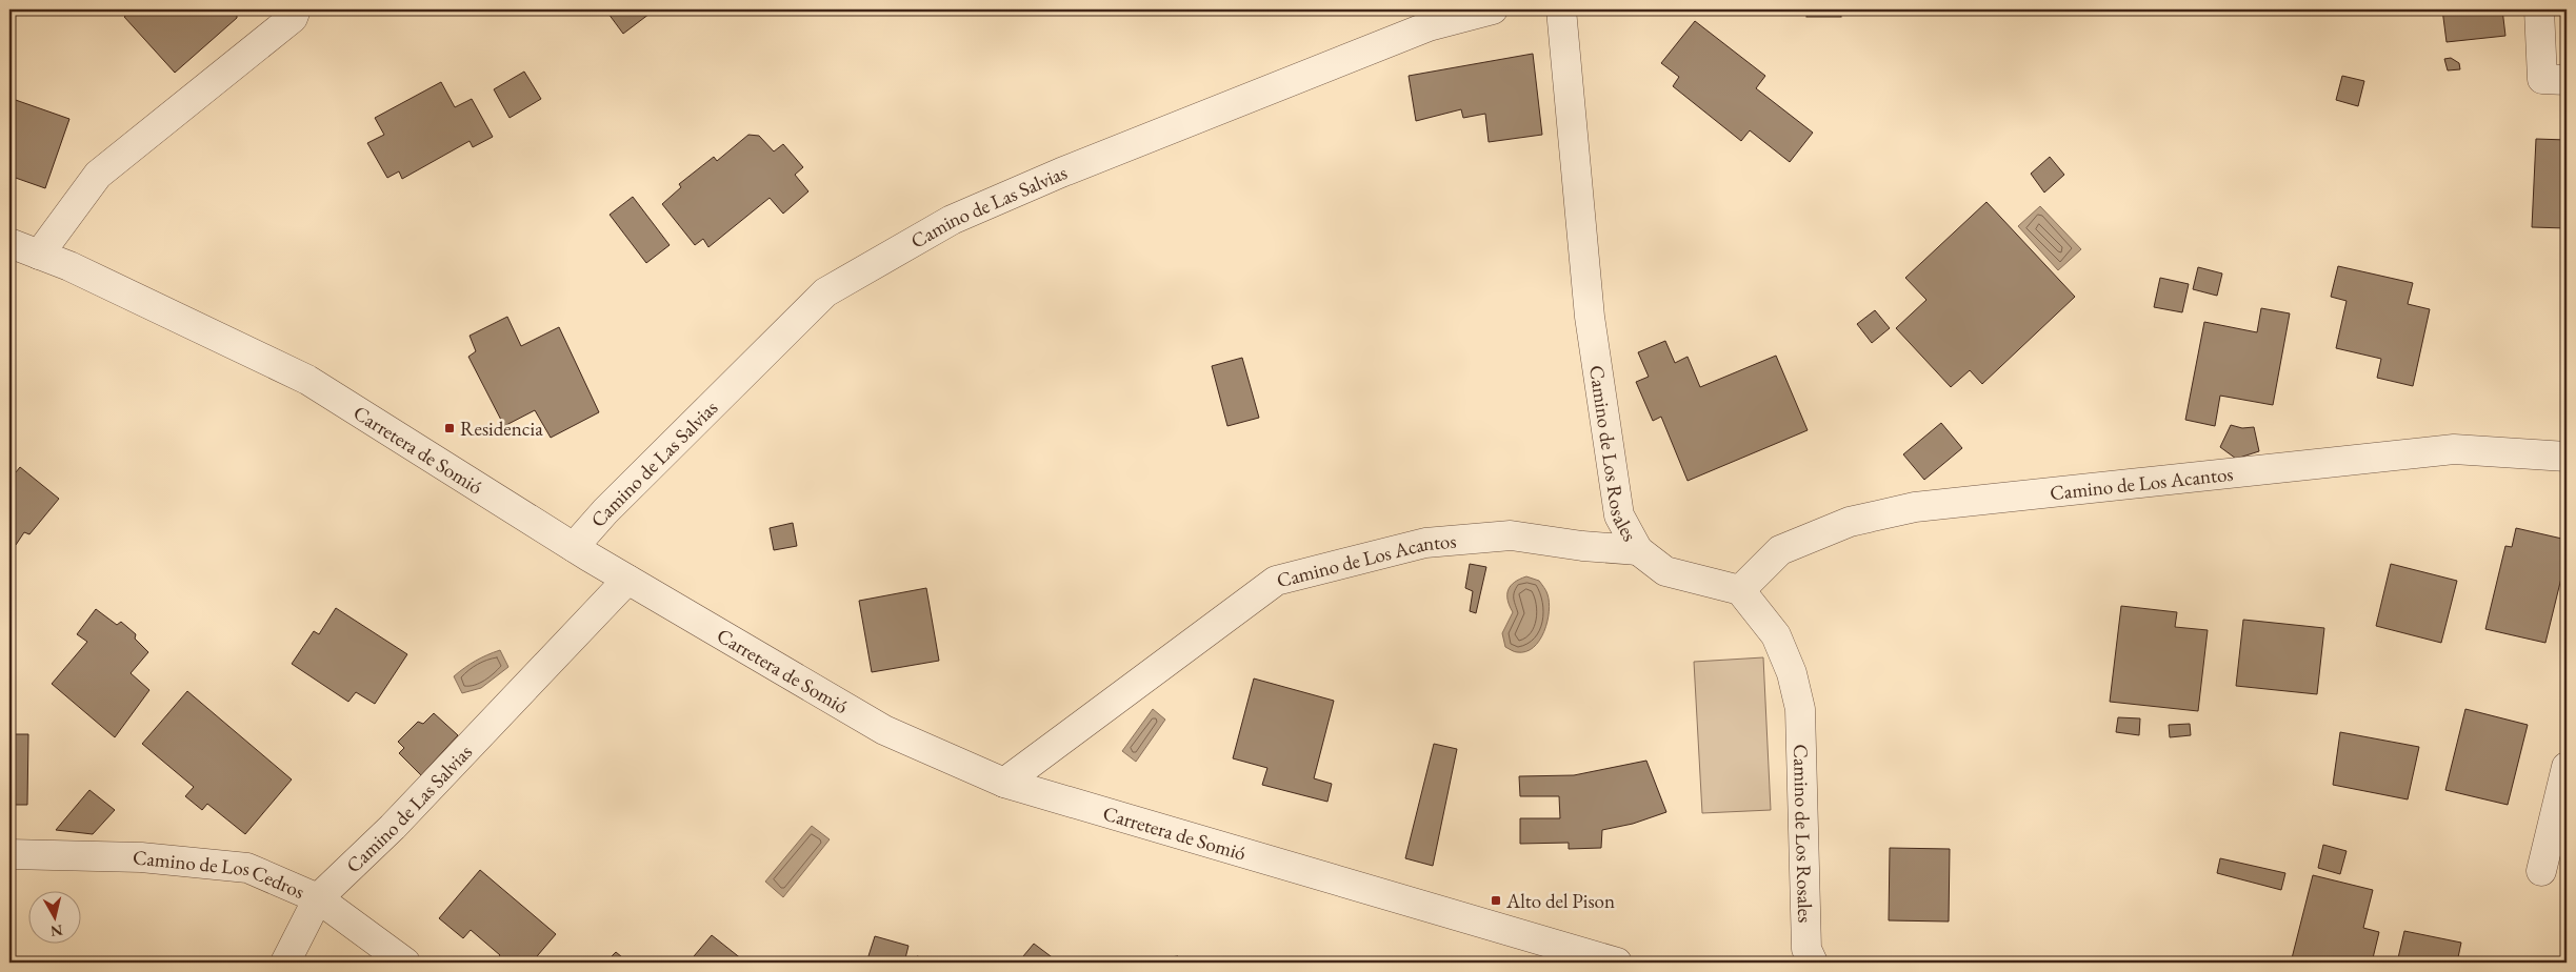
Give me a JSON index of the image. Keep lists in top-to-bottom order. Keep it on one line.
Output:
{"streets":{"street":["Camino de Las Salvias","Carretera de Somió","Camino de Los Rosales","Camino de Los Acantos","Camino de Los Cedros"]},"crossings":[["Camino de Las Salvias","Carretera de Somió"],["Camino de Las Salvias","Camino de Los Cedros"],["Carretera de Somió","Camino de Los Acantos"],["Camino de Los Rosales","Camino de Los Acantos"]],"places":{"transit":["Residencia","Alto del Pison"]},"north":"bottom"}
